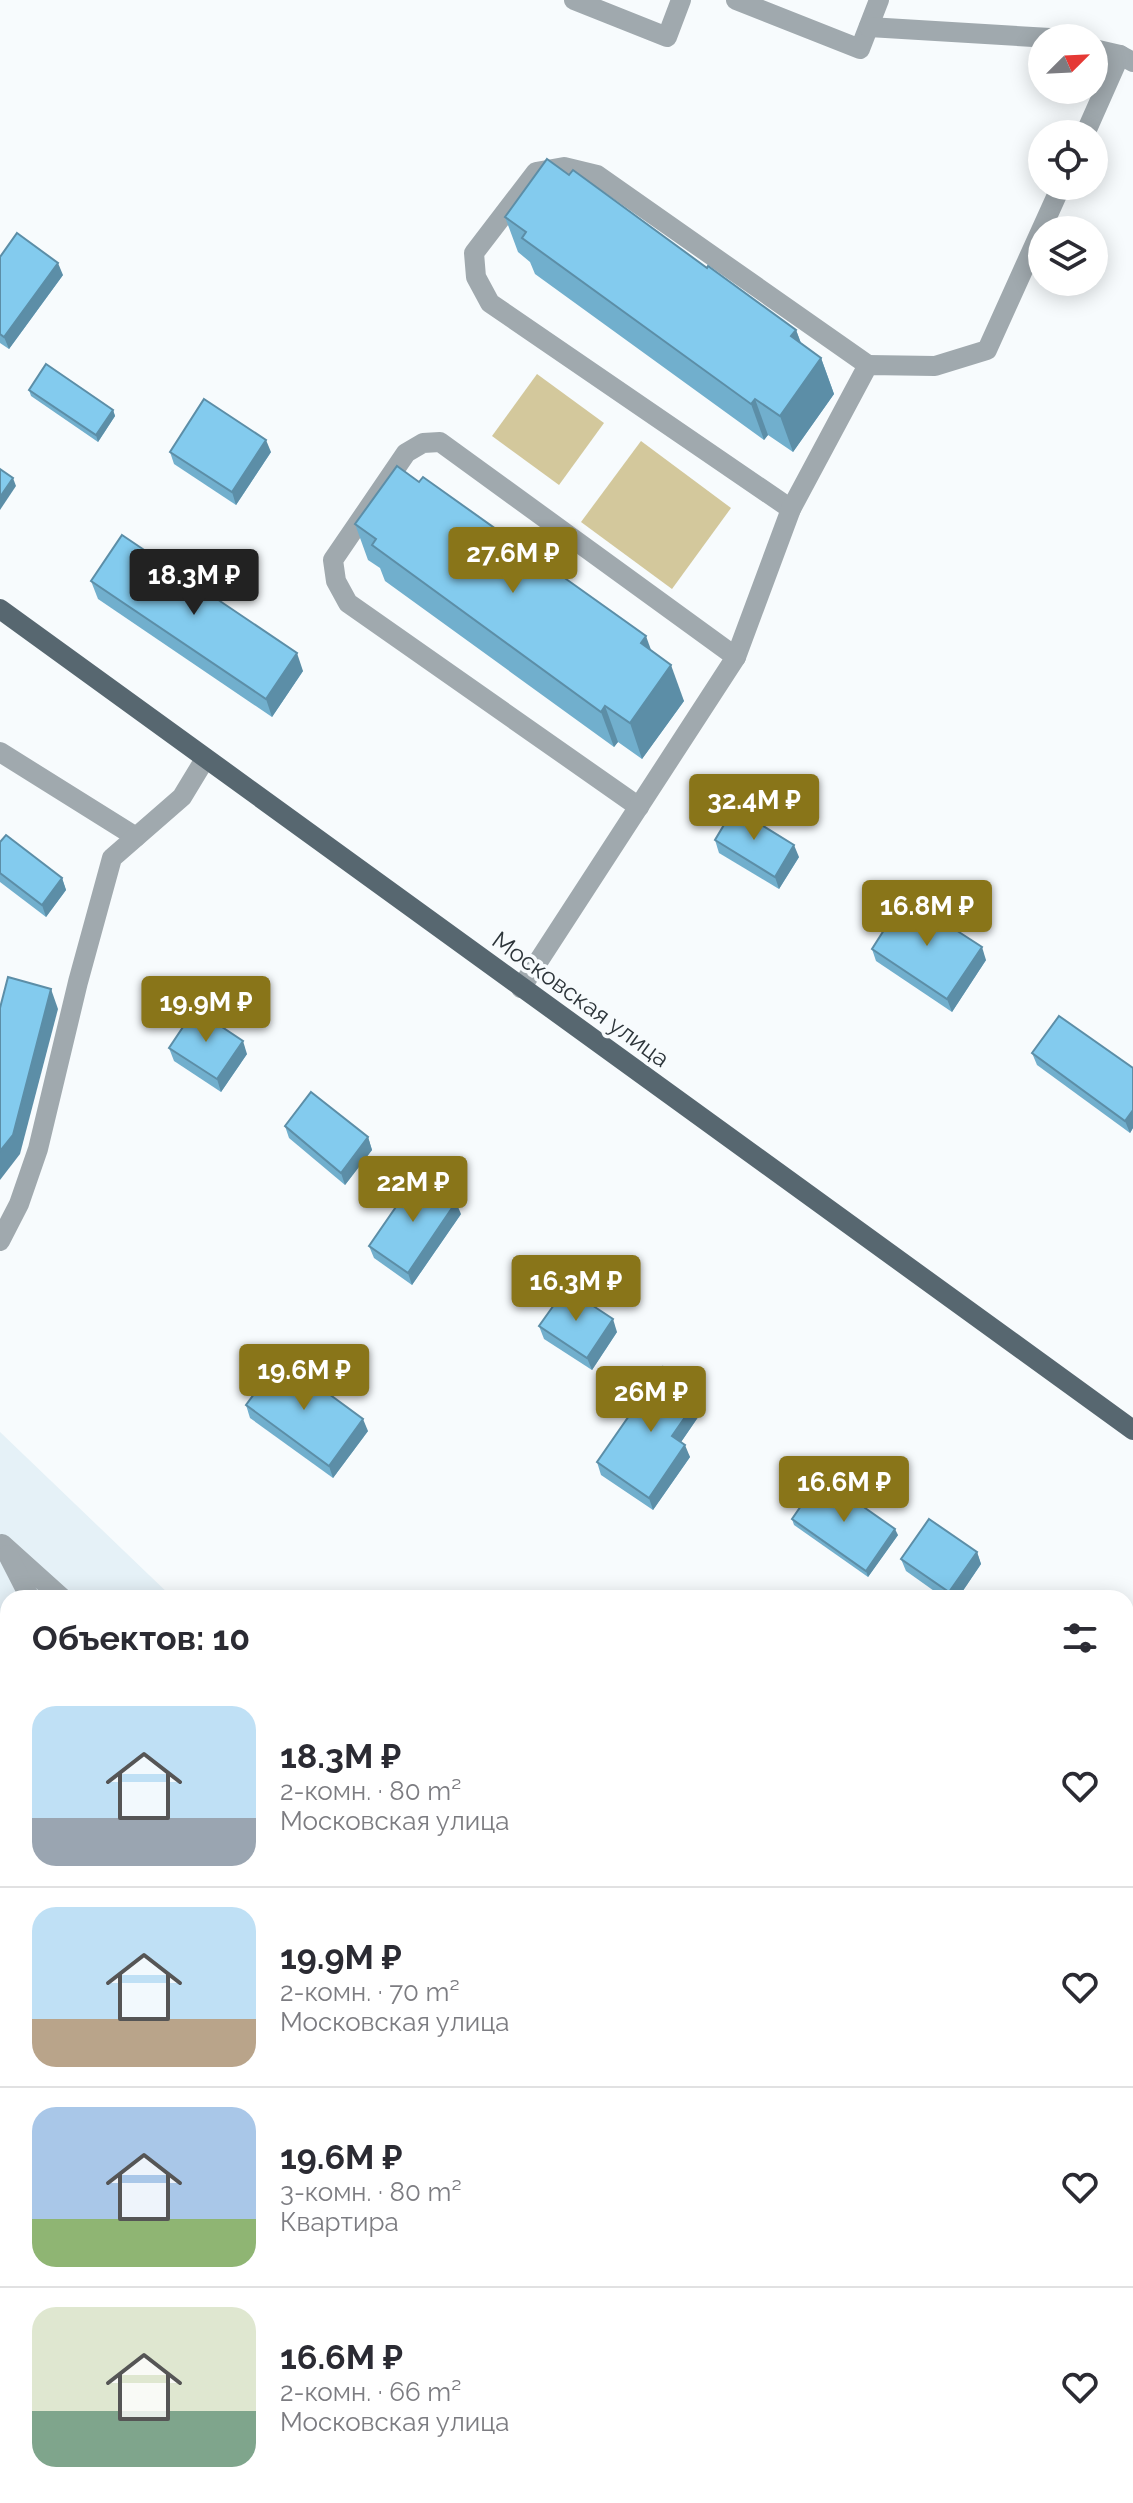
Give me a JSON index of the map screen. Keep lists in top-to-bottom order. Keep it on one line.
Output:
{"streets":{"main road":["Московская улица"]},"north":"top right","page":{"price":["27.6M ₽","18.3M ₽","32.4M ₽","16.8M ₽","19.9M ₽","22M ₽","16.3M ₽","19.6M ₽","26M ₽","16.6M ₽"],"heading":"Объектов: 10","list":[{"name":"18.3M ₽","note":"2-комн. · 80 m² · Московская улица"},{"name":"19.9M ₽","note":"2-комн. · 70 m² · Московская улица"},{"name":"19.6M ₽","note":"3-комн. · 80 m² · Квартира"},{"name":"16.6M ₽","note":"2-комн. · 66 m² · Московская улица"}]}}
